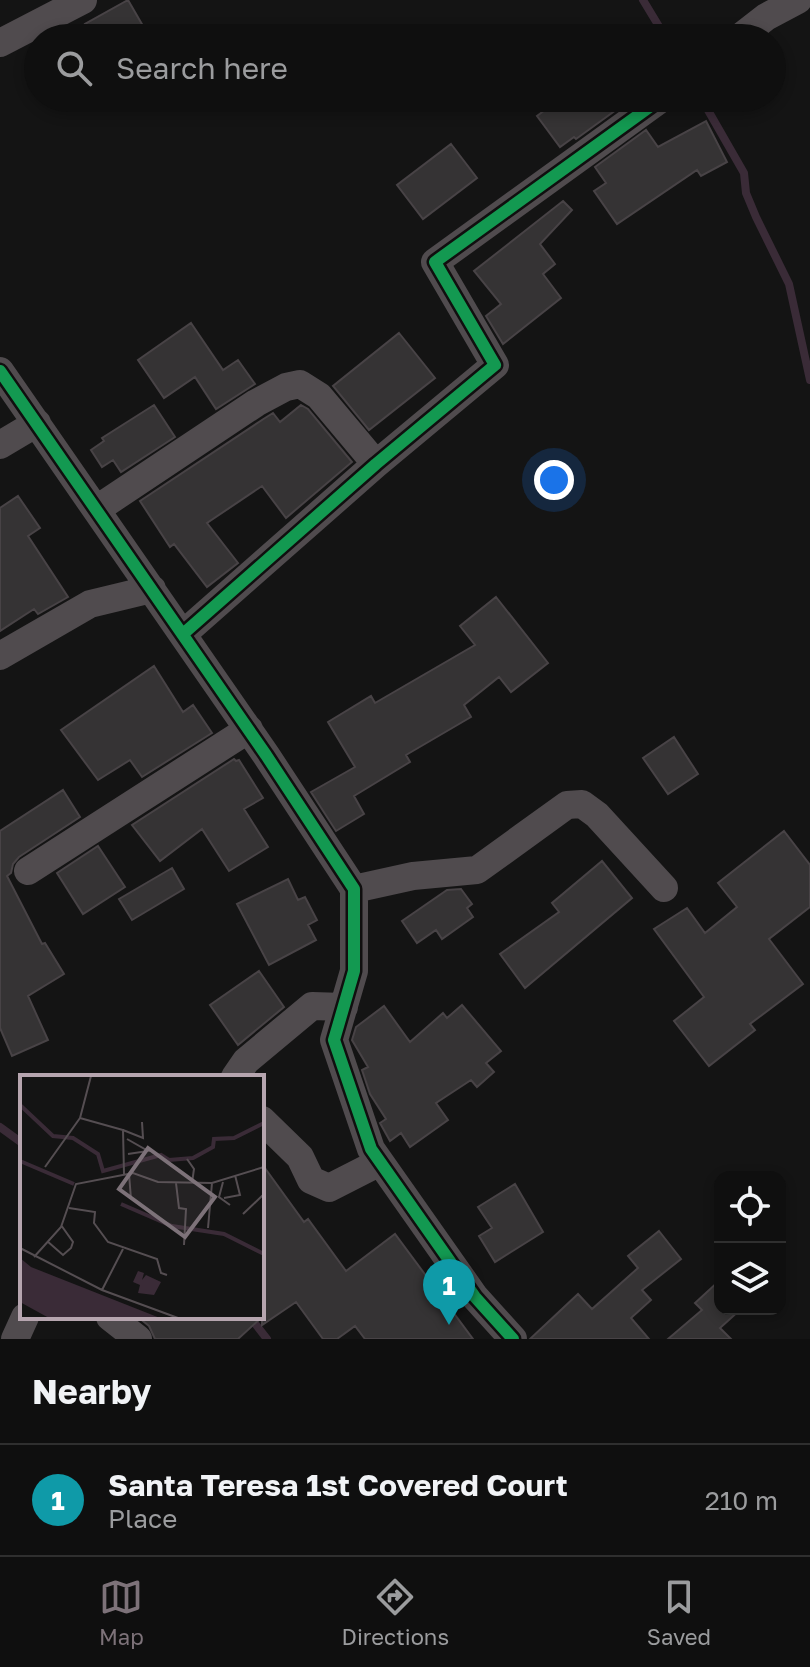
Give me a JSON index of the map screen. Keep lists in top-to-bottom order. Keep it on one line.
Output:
{"page":{"search":"Search here","pins":"1","heading":"Nearby","list":[{"mark":"1","name":"Santa Teresa 1st Covered Court","note":"Place","value":"210 m"}],"nav":["Map","Directions","Saved"]}}
